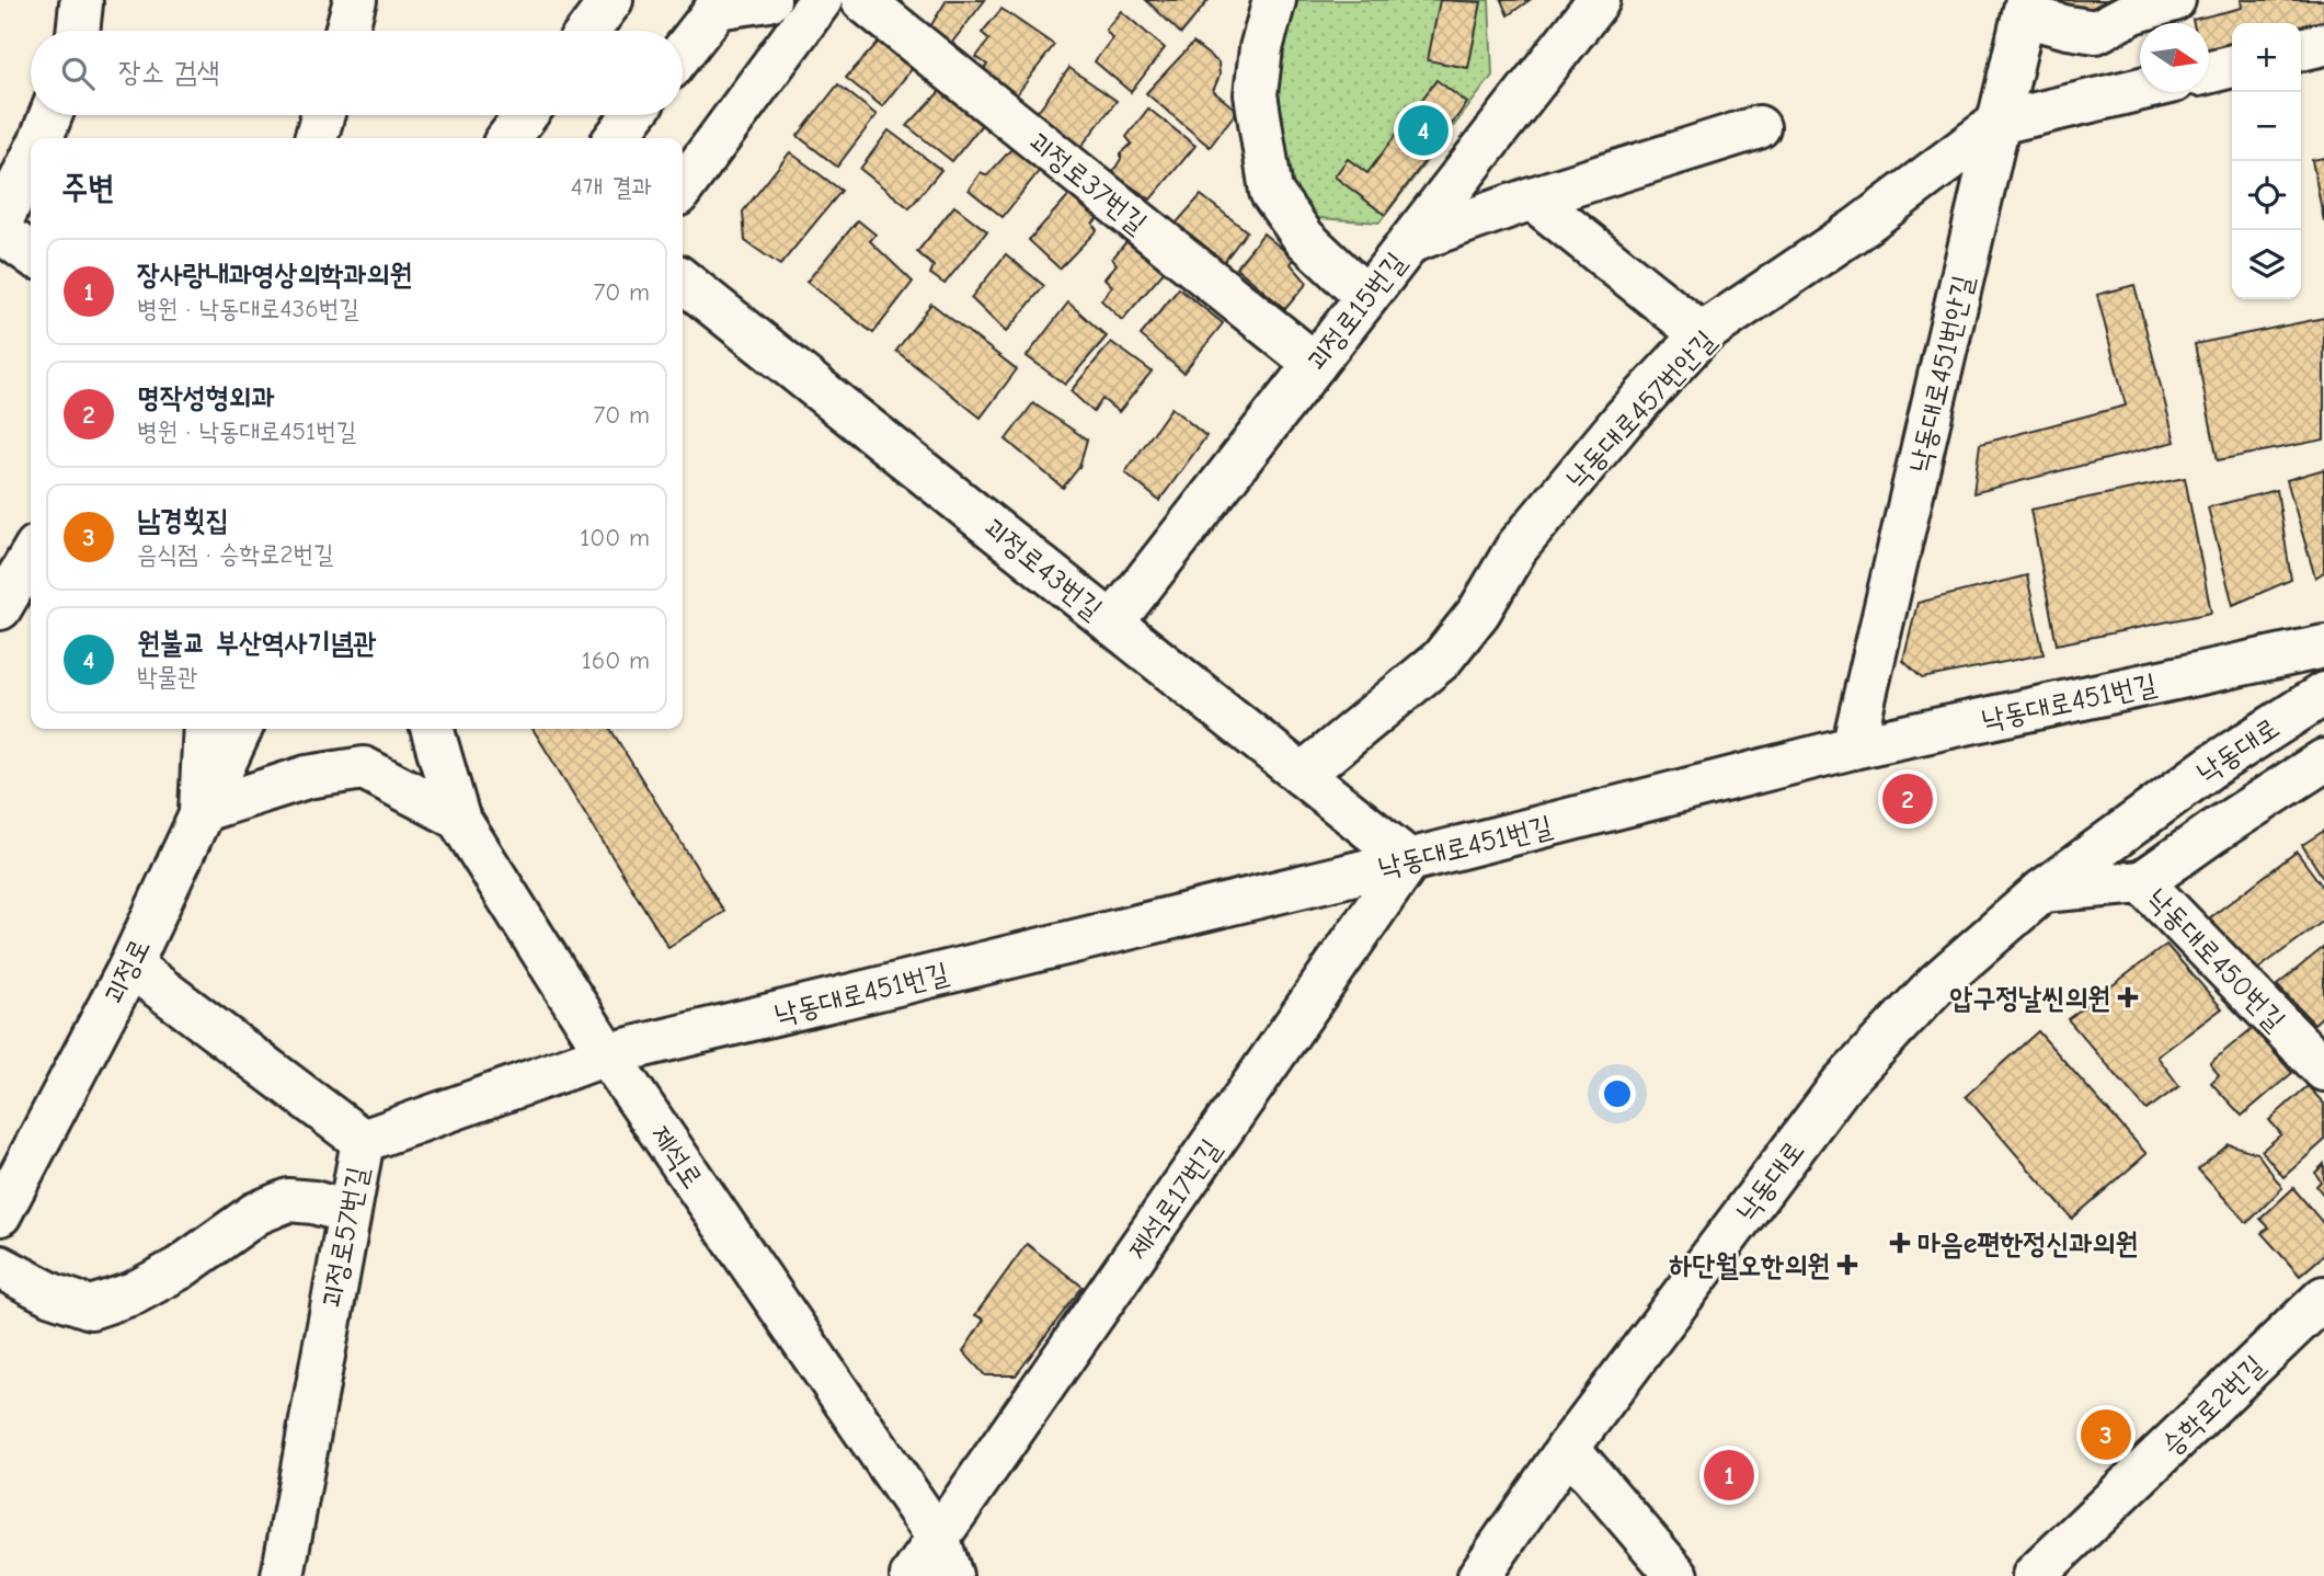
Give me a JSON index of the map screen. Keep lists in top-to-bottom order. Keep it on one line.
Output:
{"streets":{"street":["괴정로37번길","괴정로15번길","낙동대로451번안길","낙동대로457번안길","괴정로43번길","낙동대로451번길","낙동대로","낙동대로450번길","괴정로","제석로","제석로17번길","괴정로57번길","승학로2번길"]},"crossings":[["괴정로37번길","괴정로15번길"],["괴정로15번길","괴정로43번길"],["낙동대로451번안길","낙동대로457번안길"],["낙동대로451번안길","낙동대로451번길"],["낙동대로457번안길","괴정로43번길"],["괴정로43번길","낙동대로451번길"],["괴정로43번길","제석로17번길"],["낙동대로451번길","제석로"],["낙동대로451번길","제석로17번길"],["낙동대로451번길","괴정로57번길"],["낙동대로","낙동대로450번길"],["괴정로","괴정로57번길"],["제석로","제석로17번길"]],"places":{"health":["압구정날씬의원","마음e편한정신과의원","하단월오한의원"]},"north":"right","page":{"map_buttons":["+","−"],"search":"장소 검색","pins":["4","2","3","1"],"heading":["주변","4개 결과"],"list":[{"mark":"1","name":"장사랑내과영상의학과의원","note":"병원 · 낙동대로436번길","value":"70 m"},{"mark":"2","name":"명작성형외과","note":"병원 · 낙동대로451번길","value":"70 m"},{"mark":"3","name":"남경횟집","note":"음식점 · 승학로2번길","value":"100 m"},{"mark":"4","name":"원불교 부산역사기념관","note":"박물관","value":"160 m"}]}}
